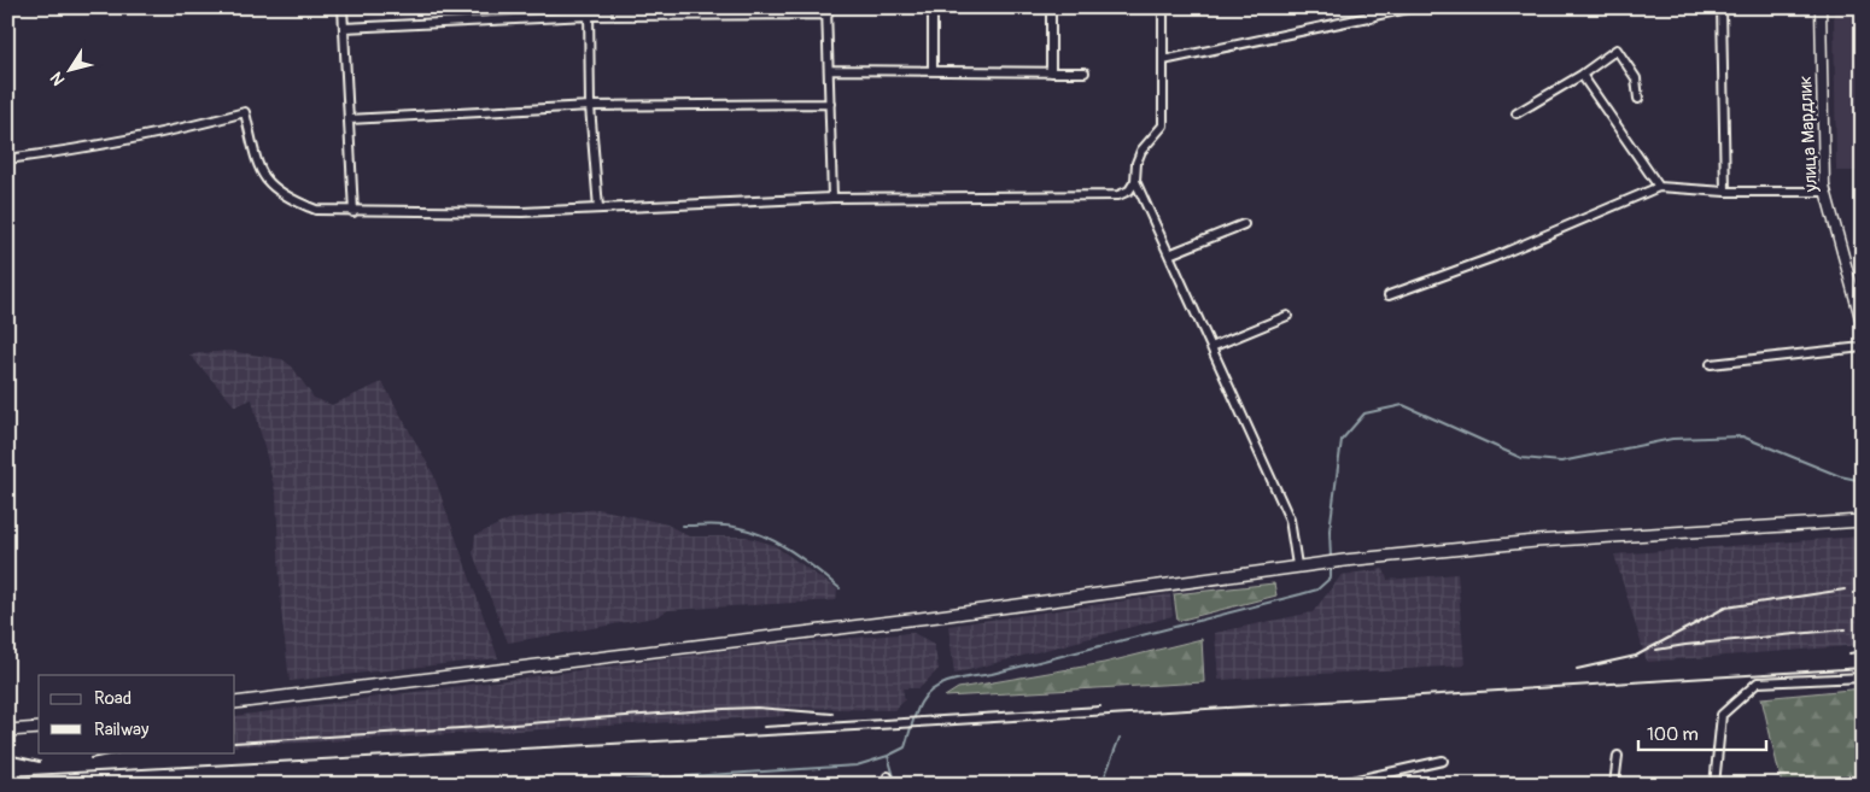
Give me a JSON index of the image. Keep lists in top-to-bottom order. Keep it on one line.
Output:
{"streets":{"street":["улица Мардлик"]},"legend":["Road","Railway"],"scale_bar":"100 m","north":"bottom left"}
